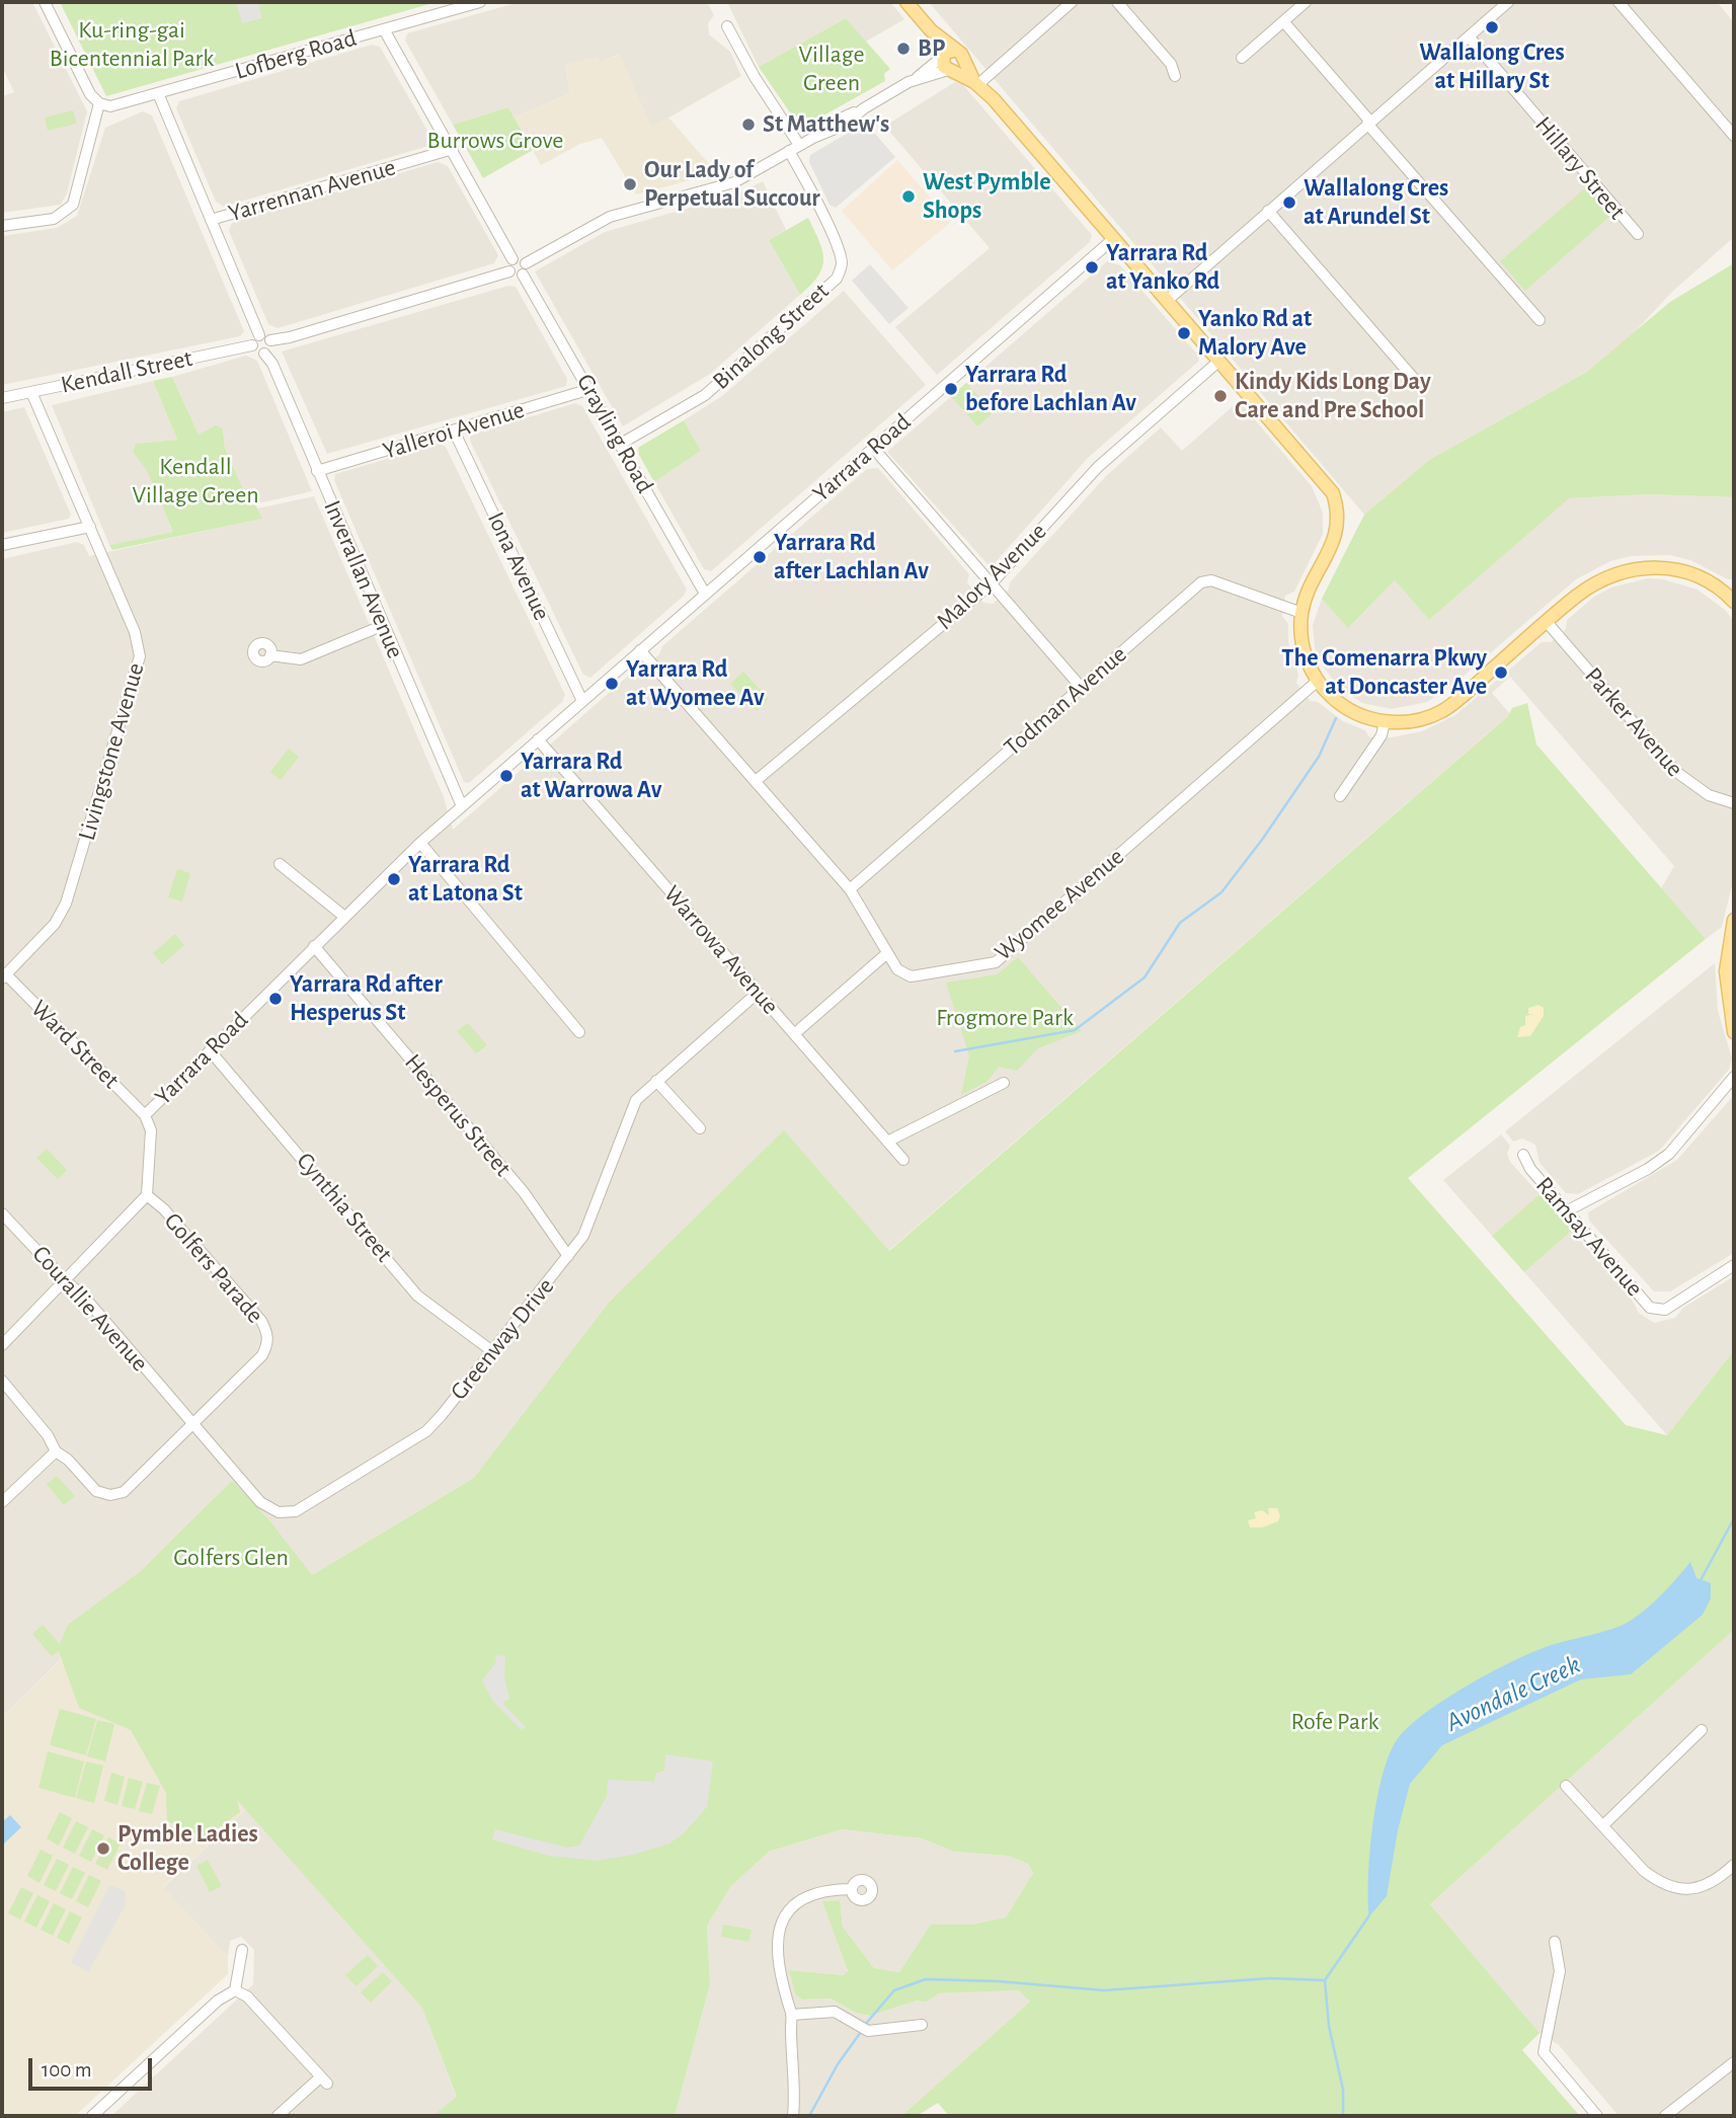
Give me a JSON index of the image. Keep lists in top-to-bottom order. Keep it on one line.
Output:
{"streets":{"street":["Lofberg Road","Hillary Street","Yarrennan Avenue","Binalong Street","Kendall Street","Yalleroi Avenue","Grayling Road","Yarrara Road","Iona Avenue","Malory Avenue","Inverallan Avenue","Todman Avenue","Parker Avenue","Livingstone Avenue","Wyomee Avenue","Warrowa Avenue","Ward Street","Hesperus Street","Cynthia Street","Ramsay Avenue","Golfers Parade","Courallie Avenue","Greenway Drive"]},"crossings":[["Binalong Street","Grayling Road"],["Kendall Street","Inverallan Avenue"],["Kendall Street","Livingstone Avenue"],["Yalleroi Avenue","Grayling Road"],["Yalleroi Avenue","Iona Avenue"],["Yalleroi Avenue","Inverallan Avenue"],["Grayling Road","Yarrara Road"],["Yarrara Road","Iona Avenue"],["Yarrara Road","Inverallan Avenue"],["Yarrara Road","Wyomee Avenue"],["Yarrara Road","Warrowa Avenue"],["Yarrara Road","Ward Street"],["Yarrara Road","Hesperus Street"],["Yarrara Road","Cynthia Street"],["Yarrara Road","Golfers Parade"],["Malory Avenue","Wyomee Avenue"],["Todman Avenue","Wyomee Avenue"],["Livingstone Avenue","Ward Street"],["Warrowa Avenue","Greenway Drive"],["Hesperus Street","Greenway Drive"],["Cynthia Street","Greenway Drive"],["Golfers Parade","Courallie Avenue"],["Golfers Parade","Greenway Drive"],["Courallie Avenue","Greenway Drive"]],"water":["Avondale Creek"],"parks":["Ku-ring-gai Bicentennial Park","Village Green","Burrows Grove","Kendall Village Green","Frogmore Park","Golfers Glen","Rofe Park"],"places":["Wallalong Cres at Hillary St","BP","St Matthew's","Our Lady of Perpetual Succour","West Pymble Shops","Wallalong Cres at Arundel St","Yarrara Rd at Yanko Rd","Yanko Rd at Malory Ave","Yarrara Rd before Lachlan Av","Kindy Kids Long Day Care and Pre School","Yarrara Rd after Lachlan Av","The Comenarra Pkwy at Doncaster Ave","Yarrara Rd at Wyomee Av","Yarrara Rd at Warrowa Av","Yarrara Rd at Latona St","Yarrara Rd after Hesperus St","Pymble Ladies College"],"scale_bar":"100 m"}
